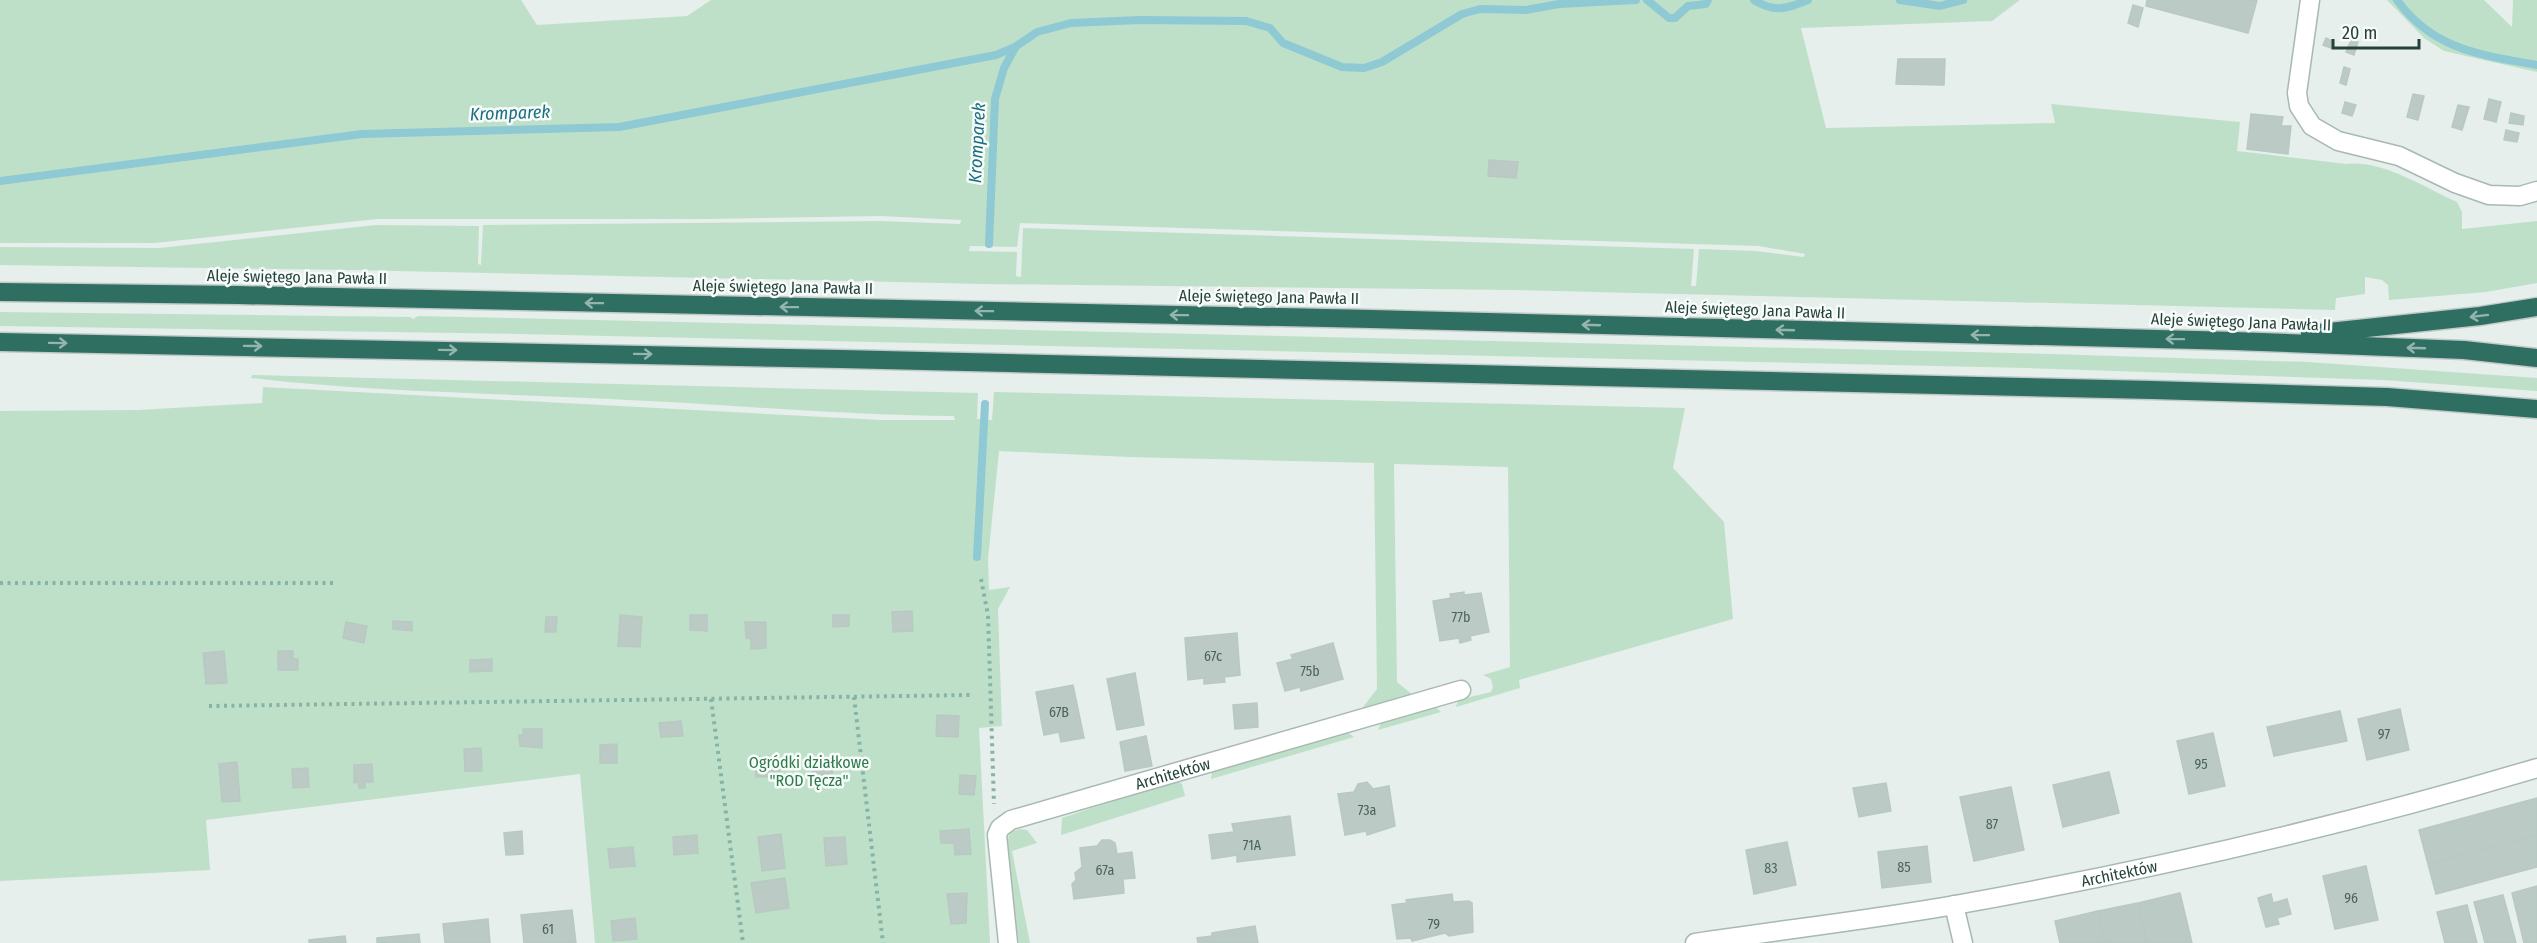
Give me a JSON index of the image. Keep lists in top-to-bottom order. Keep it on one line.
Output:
{"streets":{"highway":["Aleje świętego Jana Pawła II"],"street":["Architektów"]},"water":["Kromparek"],"parks":["Ogródki działkowe \"ROD Tęcza\""],"house_numbers":["77b","67c","75b","67B","97","95","73a","87","71A","85","83","67a","96","79","61"],"scale_bar":"20 m"}
